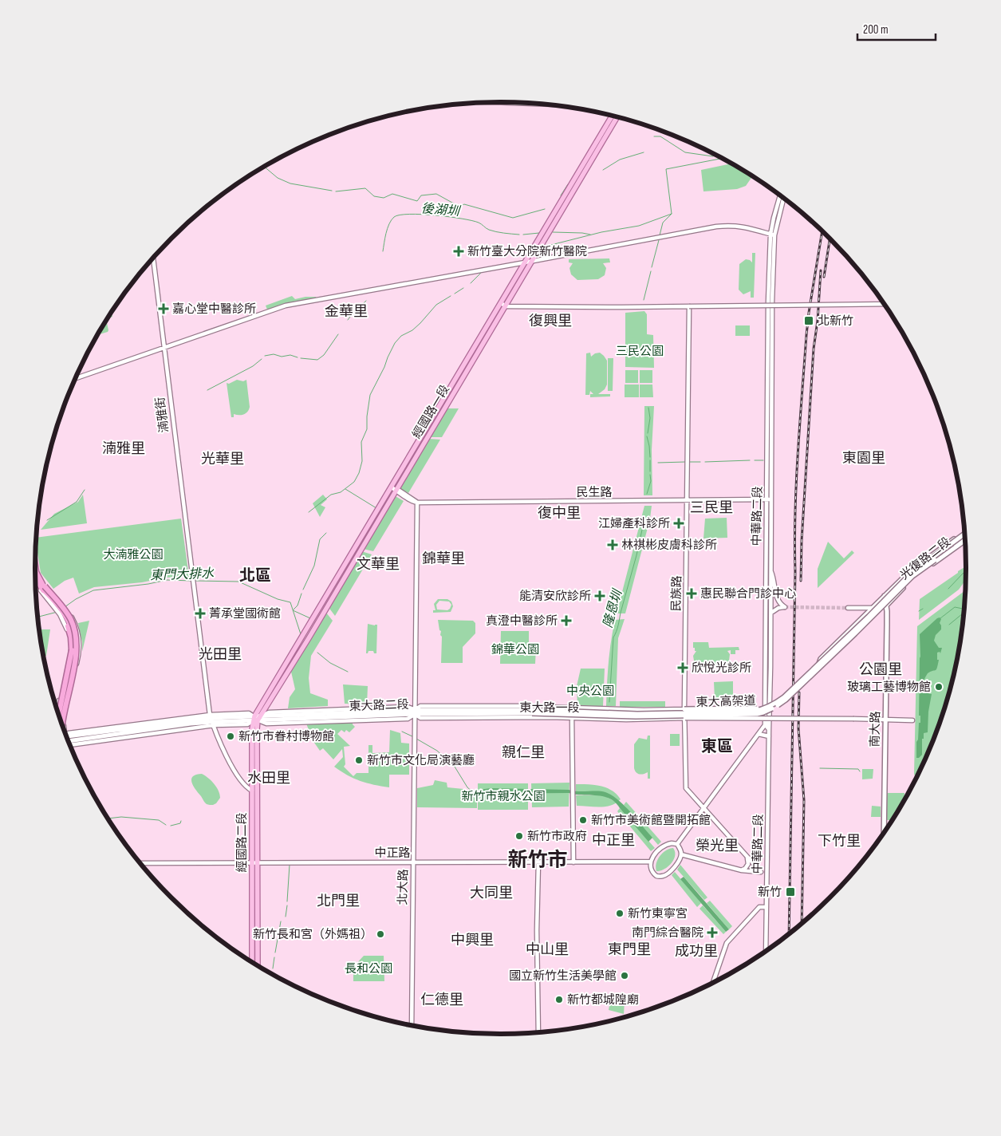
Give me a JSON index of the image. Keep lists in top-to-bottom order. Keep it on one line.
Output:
{"streets":{"main road":["經國路一段","光復路二段","東大高架道","東大路二段","南大路","經國路二段"],"street":["湳雅街","民生路","中華路二段","民族路","東大路一段","中正路","北大路"]},"crossings":[["經國路一段","東大路二段"],["經國路一段","經國路二段"],["湳雅街","東大路二段"],["湳雅街","經國路二段"],["民生路","中華路二段"],["民生路","民族路"],["光復路二段","東大高架道"],["光復路二段","南大路"],["民族路","東大路一段"],["東大高架道","東大路二段"],["東大高架道","東大路一段"],["東大高架道","北大路"],["東大路二段","東大路一段"],["東大路二段","經國路二段"],["東大路二段","北大路"],["東大路一段","南大路"],["東大路一段","北大路"],["經國路二段","中正路"],["中正路","北大路"]],"districts":["金華里","復興里","湳雅里","東園里","光華里","三民里","復中里","錦華里","文華里","北區","光田里","公園里","東區","親仁里","水田里","中正里","下竹里","榮光里","新竹市","大同里","北門里","中興里","中山里","東門里","成功里","仁德里"],"water":["後湖圳","東門大排水","隆恩圳"],"parks":["三民公園","大湳雅公園","錦華公園","中央公園","新竹市親水公園","長和公園"],"places":{"health":["新竹臺大分院新竹醫院","嘉心堂中醫診所","江婦產科診所","林祺彬皮膚科診所","惠民聯合門診中心","能清安欣診所","菁承堂國術館","真澄中醫診所","欣悅光診所","南門綜合醫院"],"transit":["北新竹","新竹"],"other":["玻璃工藝博物館","新竹市眷村博物館","新竹市文化局演藝廳","新竹市美術館暨開拓館","新竹市政府","新竹東寧宮","新竹長和宮（外媽祖）","國立新竹生活美學館","新竹都城隍廟"]},"scale_bar":"200 m"}
